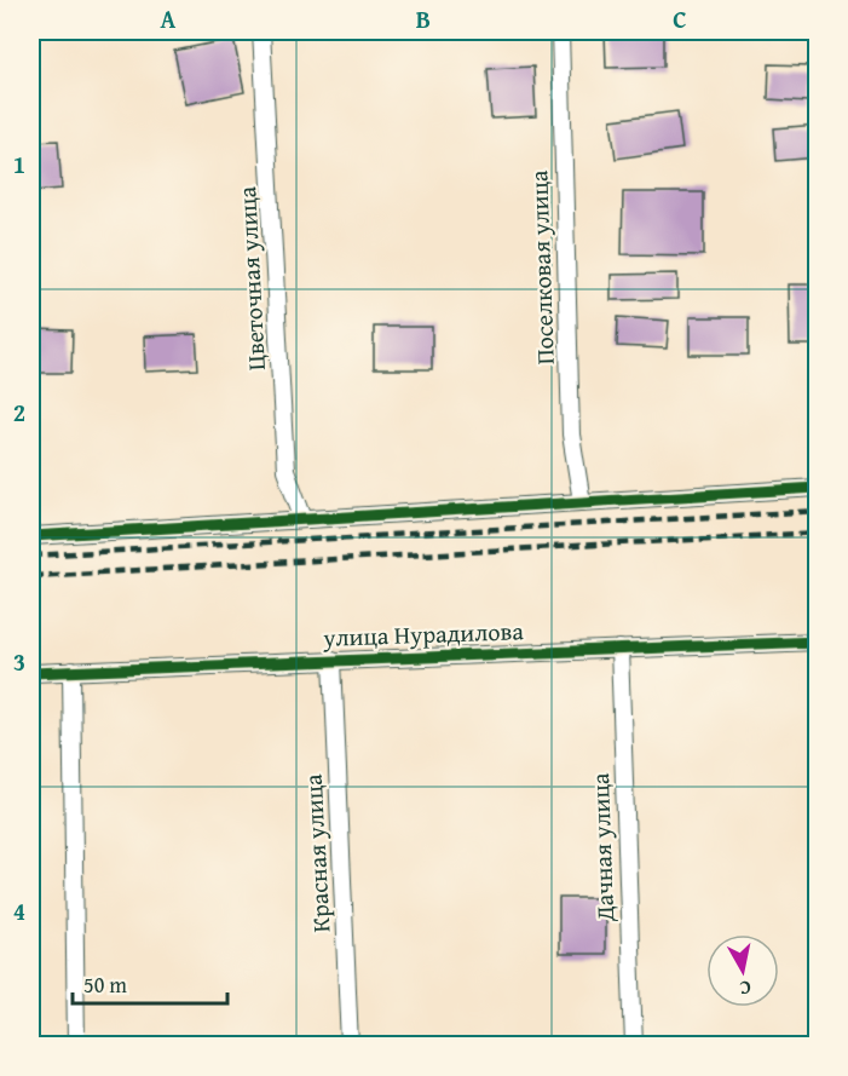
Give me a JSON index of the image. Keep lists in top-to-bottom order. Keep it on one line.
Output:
{"streets":{"street":["Поселковая улица","Цветочная улица","улица Нурадилова","Дачная улица","Красная улица"]},"crossings":[["улица Нурадилова","Дачная улица"],["улица Нурадилова","Красная улица"]],"scale_bar":"50 m","north":"bottom","grid":{"columns":["A","B","C"],"rows":["1","2","3","4"]}}
